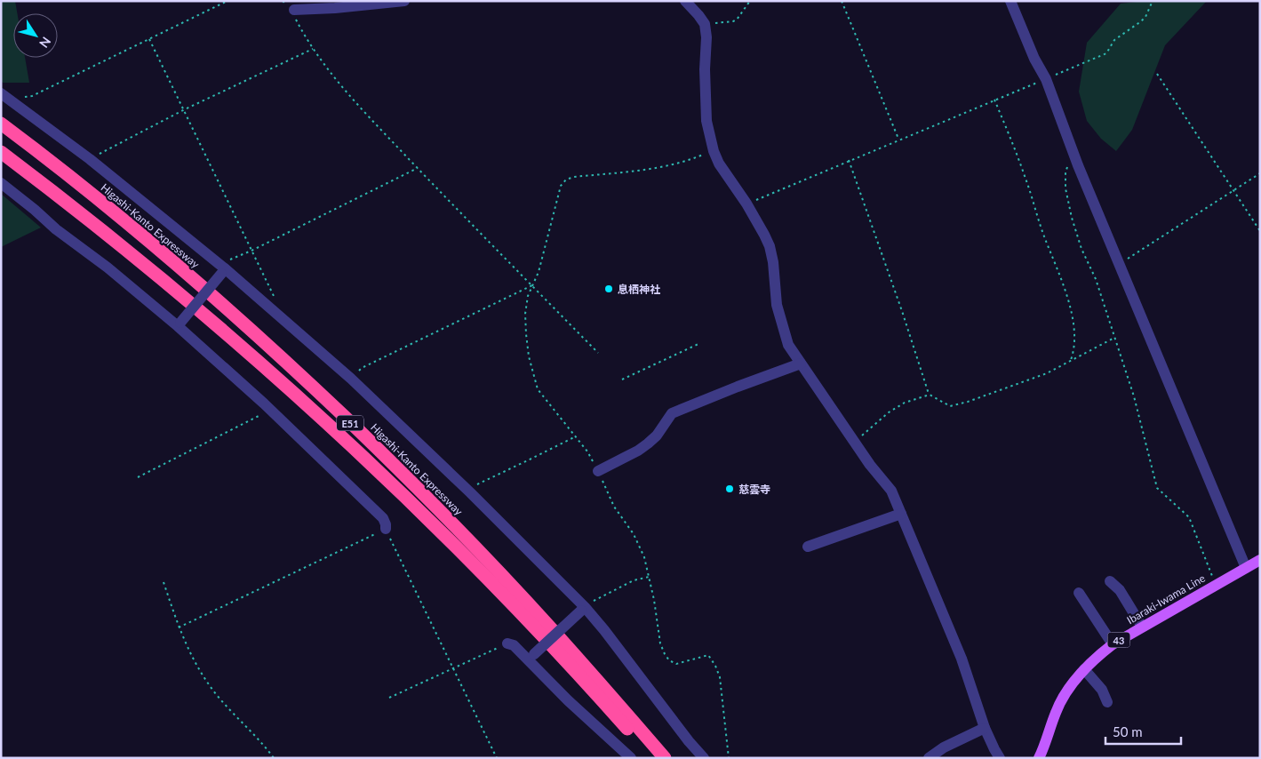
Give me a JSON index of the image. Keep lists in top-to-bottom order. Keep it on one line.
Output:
{"streets":{"highway":["Higashi-Kanto Expressway","E51"],"main road":["Ibaraki-Iwama Line","43"]},"places":["息栖神社","慈雲寺"],"scale_bar":"50 m","north":"bottom right"}
